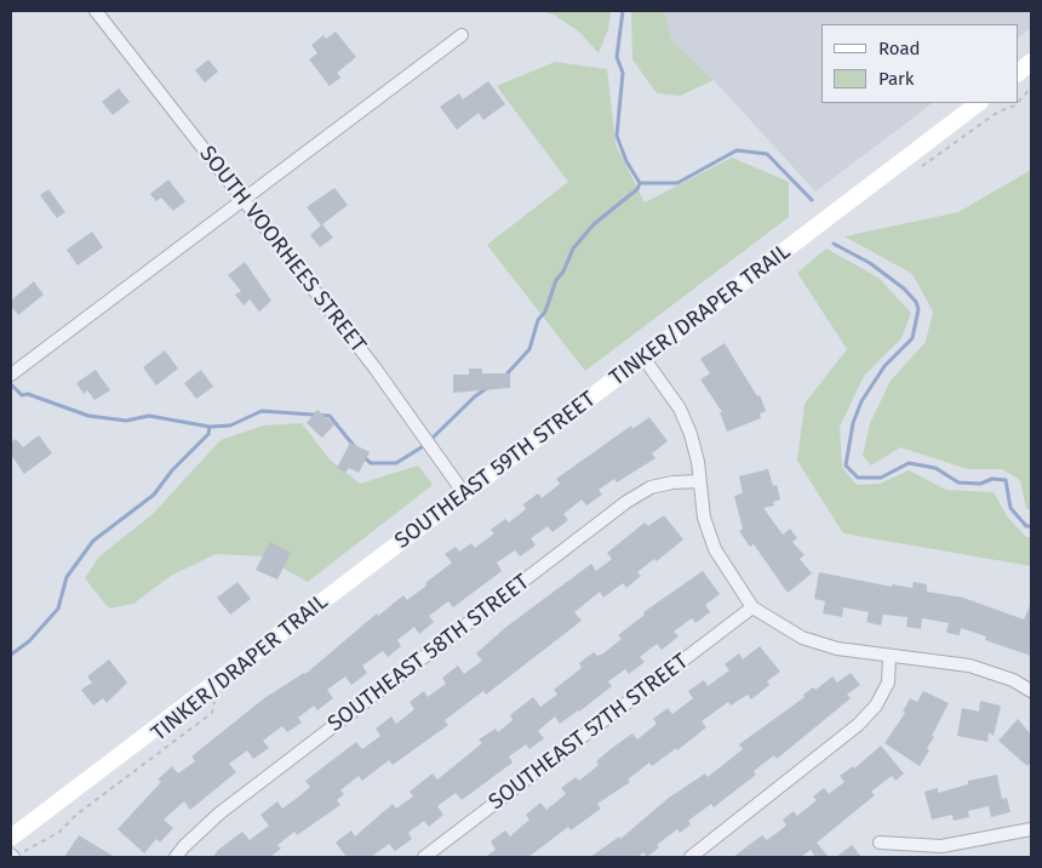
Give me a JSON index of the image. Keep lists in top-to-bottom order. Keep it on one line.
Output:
{"streets":{"main road":["SOUTHEAST 59TH STREET"],"street":["SOUTH VOORHEES STREET","SOUTHEAST 58TH STREET","SOUTHEAST 57TH STREET"],"path":["TINKER/DRAPER TRAIL"]},"crossings":[["SOUTH VOORHEES STREET","SOUTHEAST 59TH STREET"]],"legend":["Road","Park"]}
